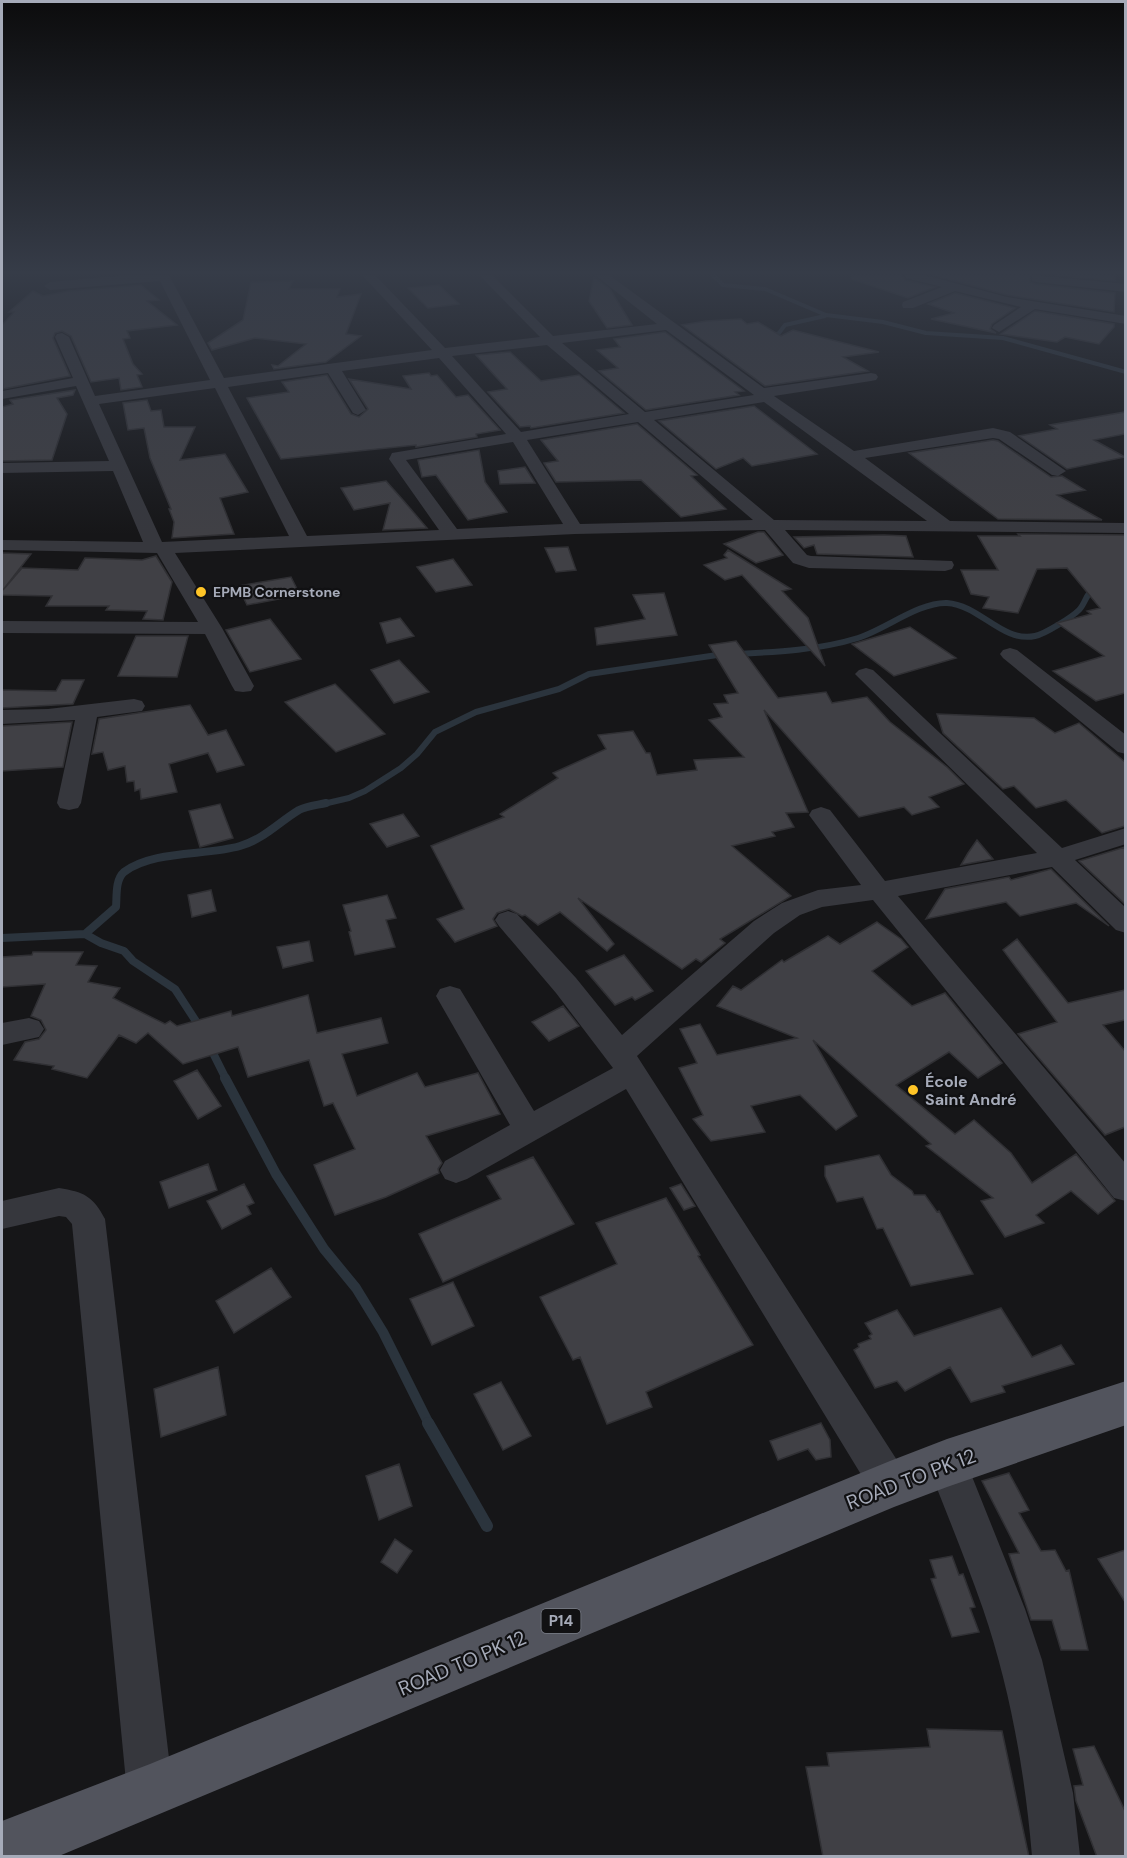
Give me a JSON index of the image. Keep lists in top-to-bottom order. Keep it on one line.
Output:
{"streets":{"main road":["ROAD TO PK 12","P14"]},"places":["EPMB Cornerstone","École Saint André"]}
